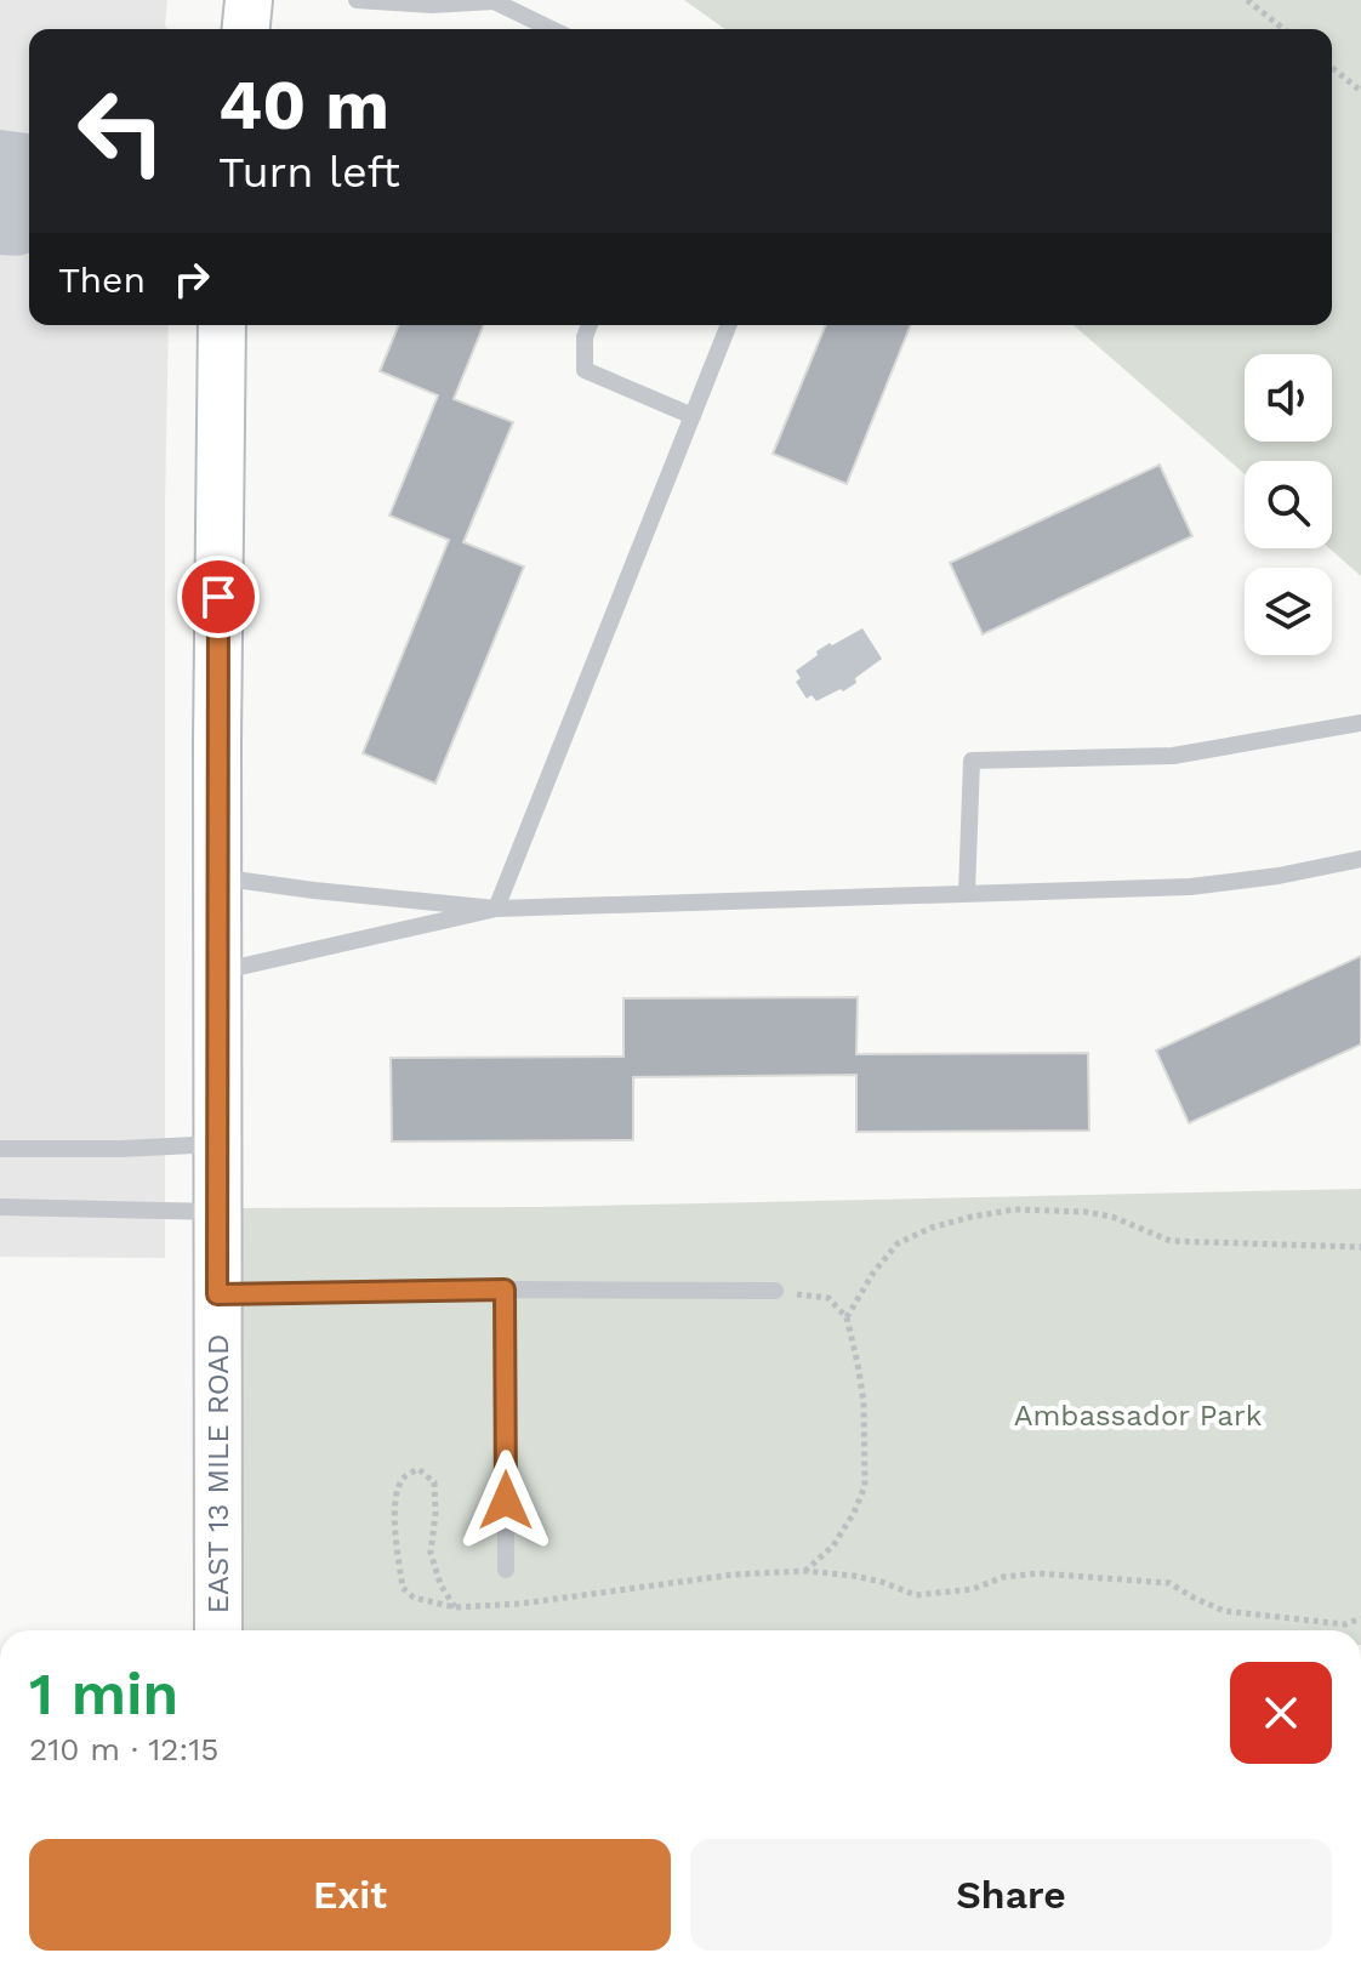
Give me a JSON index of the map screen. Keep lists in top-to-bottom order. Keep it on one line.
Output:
{"streets":{"main road":["EAST 13 MILE ROAD"]},"parks":["Ambassador Park"],"page":{"turn":["40 m","Turn left"],"then":"Then","heading":["1 min","210 m · 12:15"],"buttons":["Exit","Share"]}}
